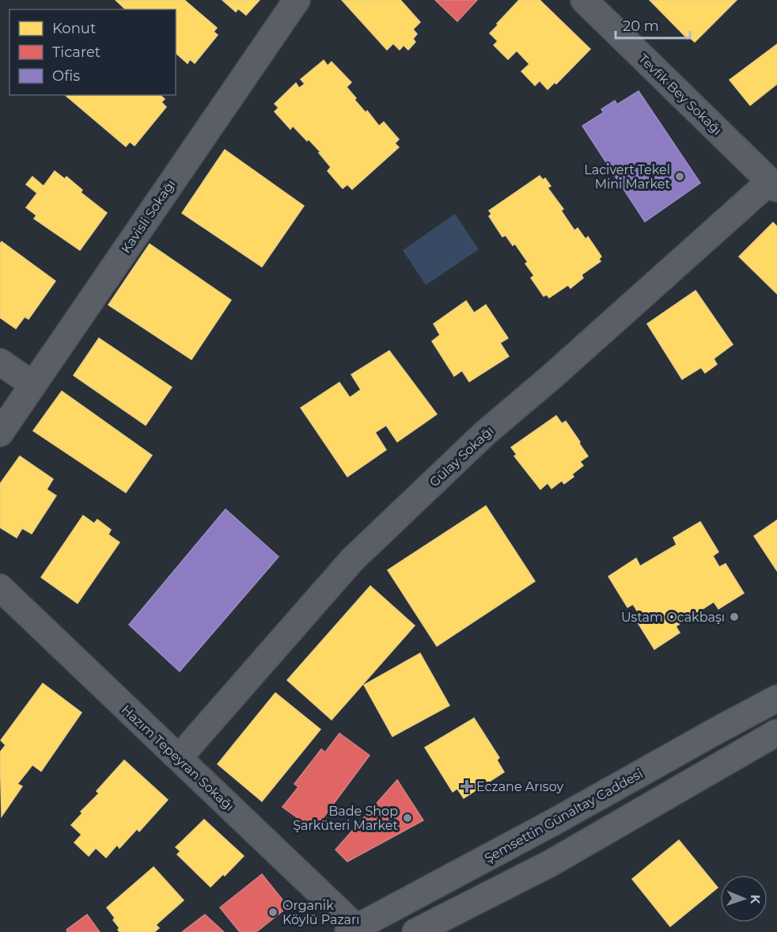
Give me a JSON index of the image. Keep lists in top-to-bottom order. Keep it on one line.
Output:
{"streets":{"main road":["Şemsettin Günaltay Caddesi"],"street":["Tevfik Bey Sokağı","Kavisli Sokağı","Gülay Sokağı","Hazım Tepeyran Sokağı"]},"crossings":[["Tevfik Bey Sokağı","Gülay Sokağı"],["Gülay Sokağı","Hazım Tepeyran Sokağı"],["Hazım Tepeyran Sokağı","Şemsettin Günaltay Caddesi"]],"places":{"other":["Lacivert Tekel Mini Market","Ustam Ocakbaşı","Bade Shop Şarküteri Market","Organik Köylü Pazarı"],"health":["Eczane Arısoy"]},"legend":["Konut","Ticaret","Ofis"],"scale_bar":"20 m","north":"right"}
